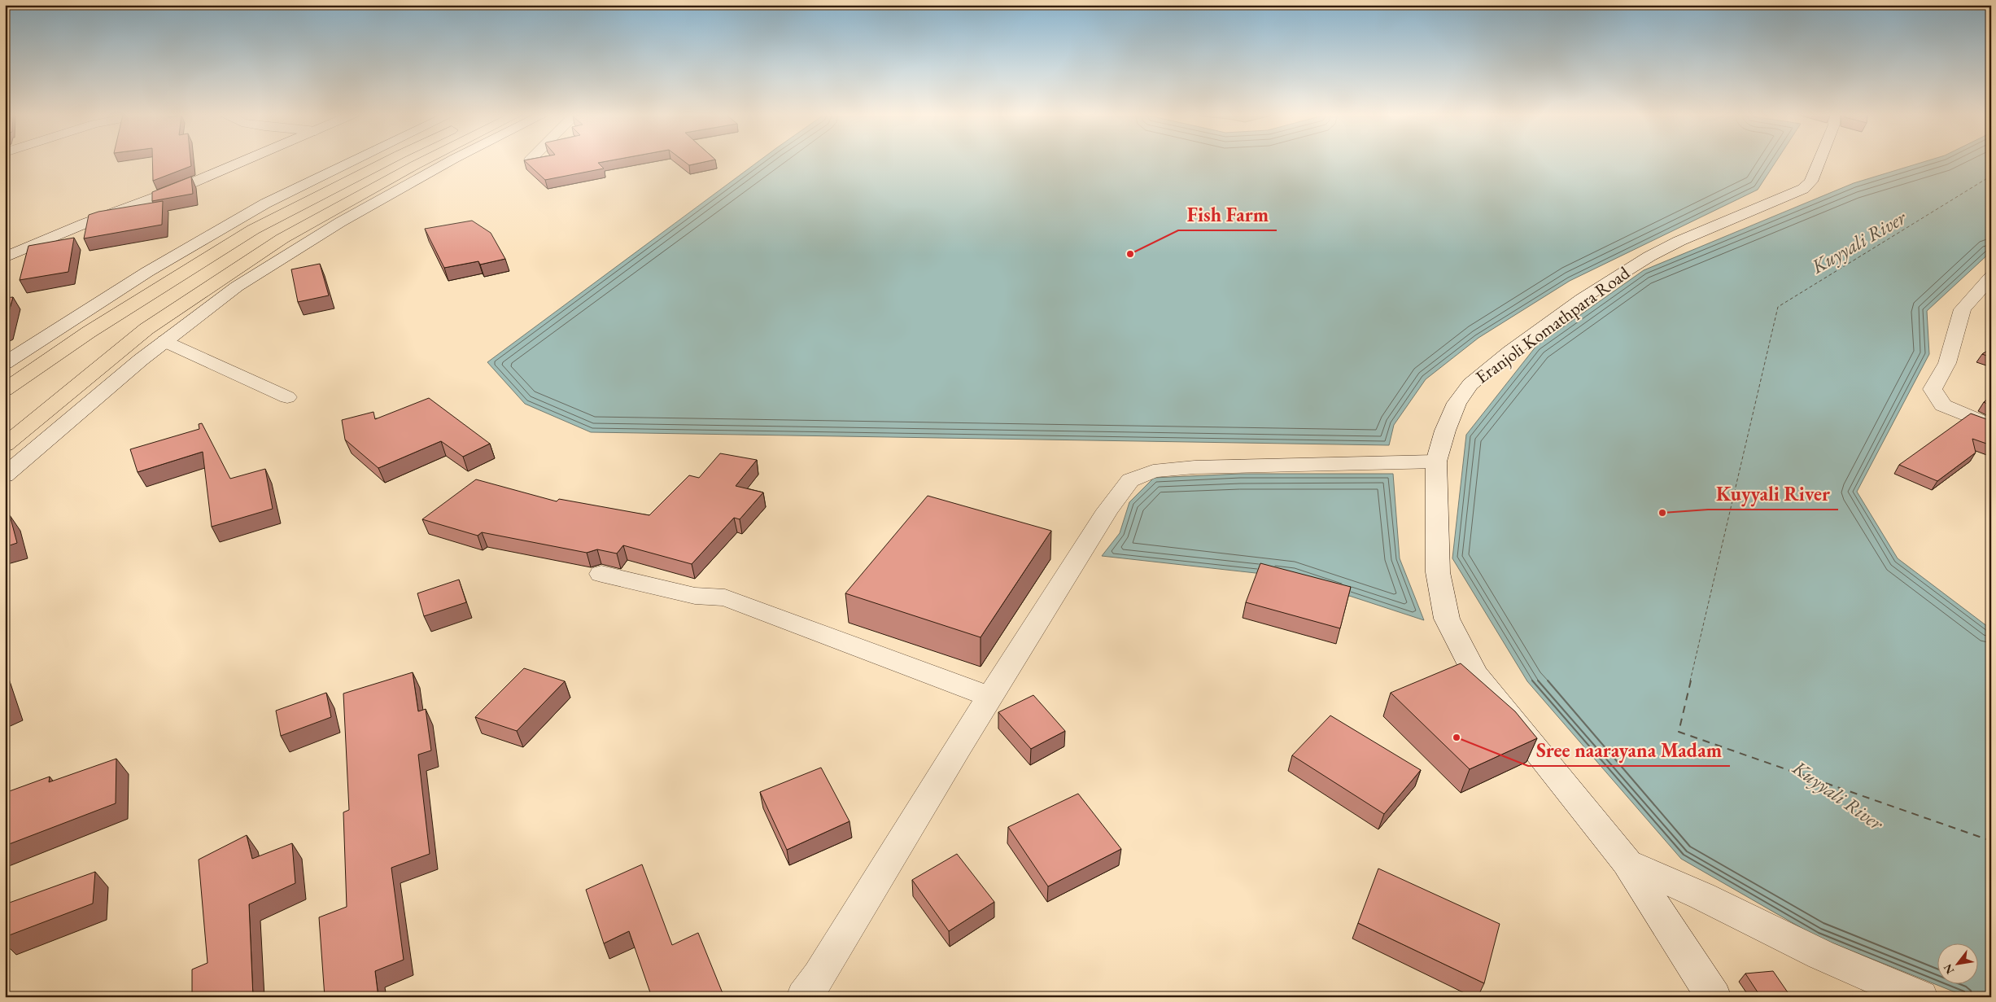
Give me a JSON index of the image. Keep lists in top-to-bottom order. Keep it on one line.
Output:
{"streets":{"street":["Eranjoli Komathpara Road"]},"water":["Kuyyali River"],"places":["Fish Farm","Kuyyali River","Sree naarayana Madam"],"north":"bottom left"}
